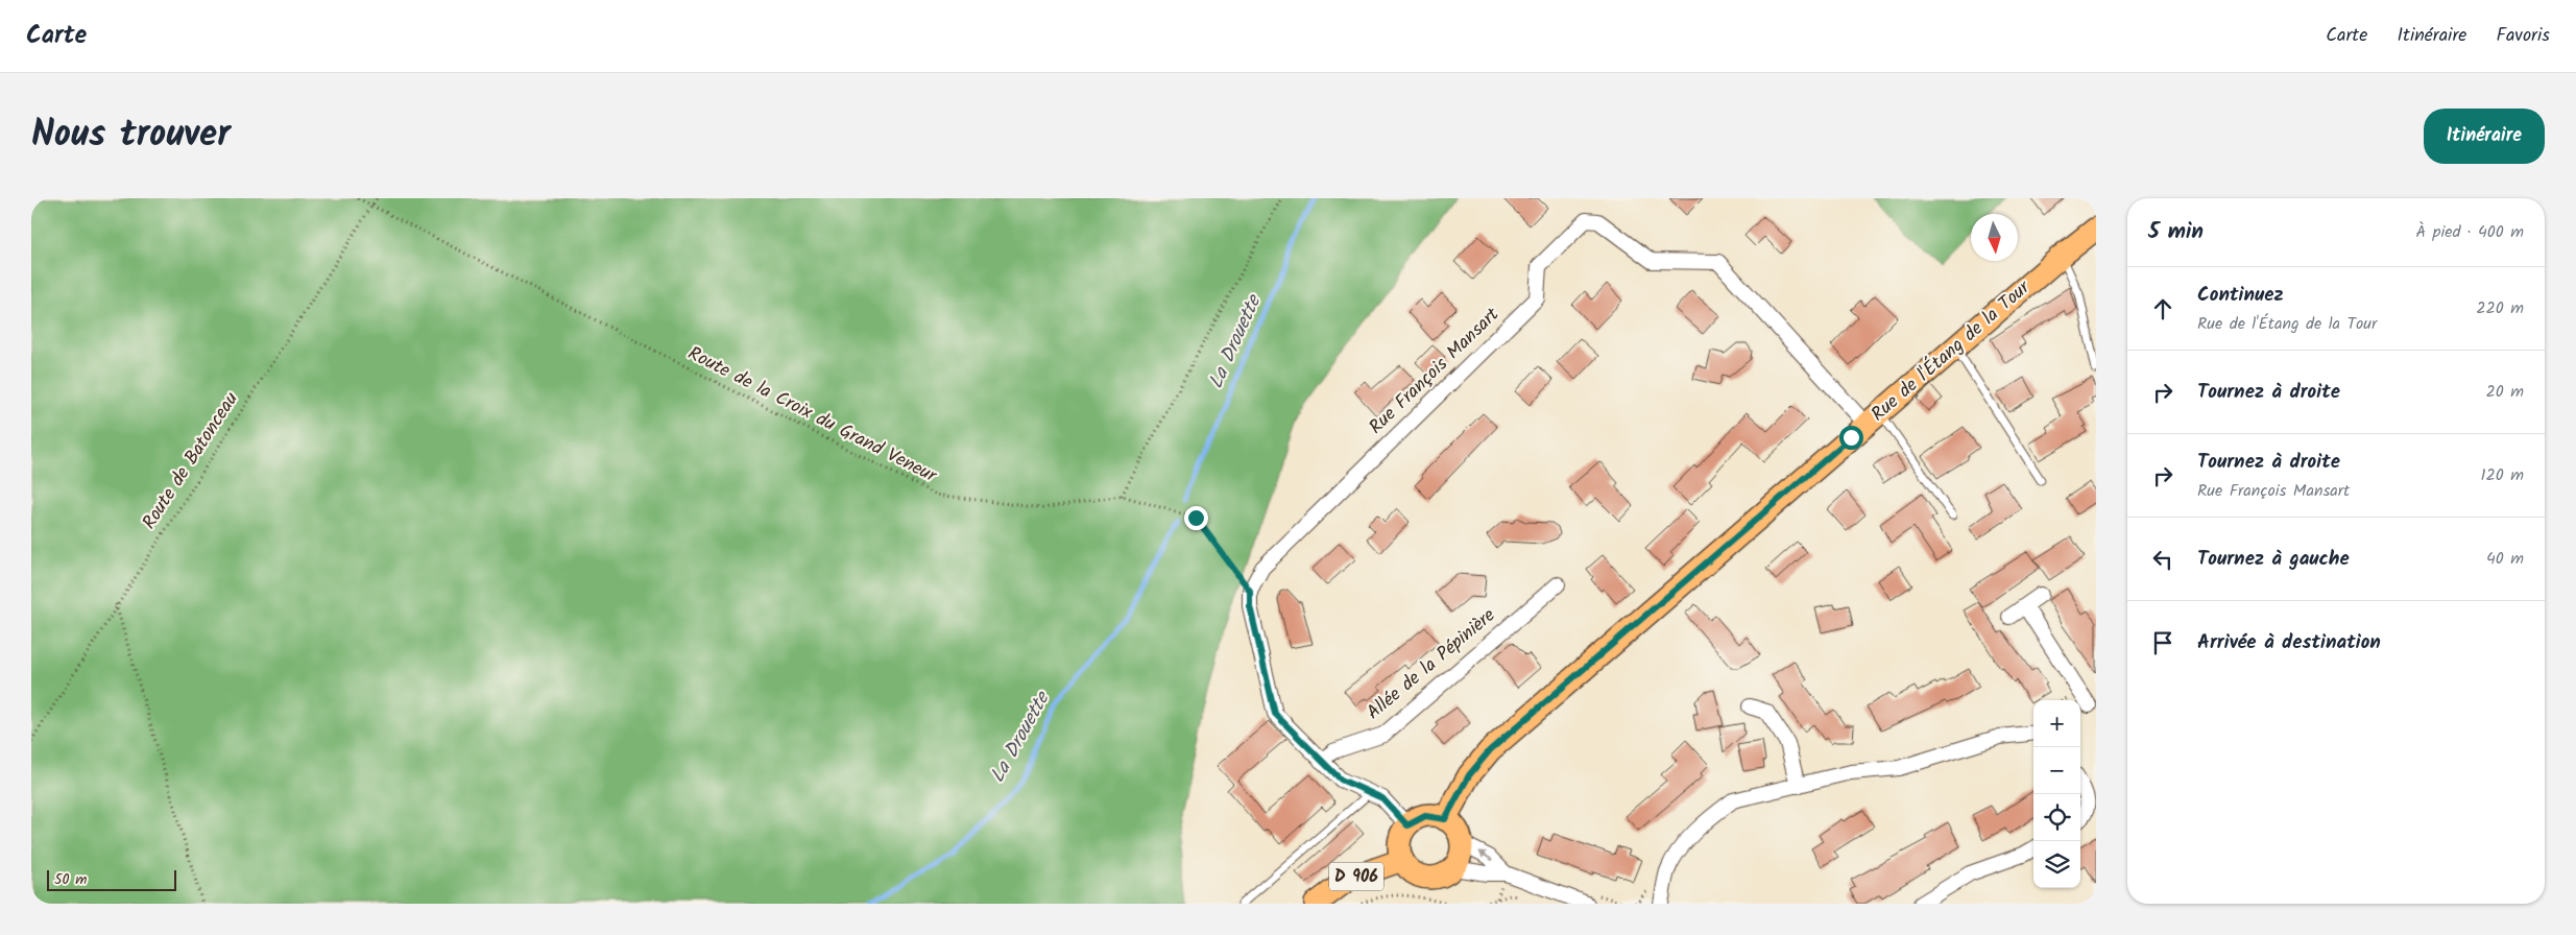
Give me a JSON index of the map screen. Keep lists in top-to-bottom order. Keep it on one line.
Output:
{"streets":{"main road":["Rue de l'Étang de la Tour","D 906"],"street":["Rue François Mansart","Allée de la Pépinière"],"path":["Route de la Croix du Grand Veneur","Route de Batonceau"]},"crossings":[["Rue de l'Étang de la Tour","Rue François Mansart"],["Rue de l'Étang de la Tour","D 906"],["Rue François Mansart","Route de la Croix du Grand Veneur"],["Route de la Croix du Grand Veneur","Route de Batonceau"]],"water":["La Drouette"],"scale_bar":"50 m","north":"bottom","page":{"header":"Carte","nav":["Carte","Itinéraire","Favoris"],"title":"Nous trouver","buttons":"Itinéraire","heading":["5 min","À pied · 400 m"],"list":[["Continuez","Rue de l'Étang de la Tour","220 m"],["Tournez à droite","20 m"],["Tournez à droite","Rue François Mansart","120 m"],["Tournez à gauche","40 m"],"Arrivée à destination"],"map_buttons":["+","−"],"scale":"50 m"}}
